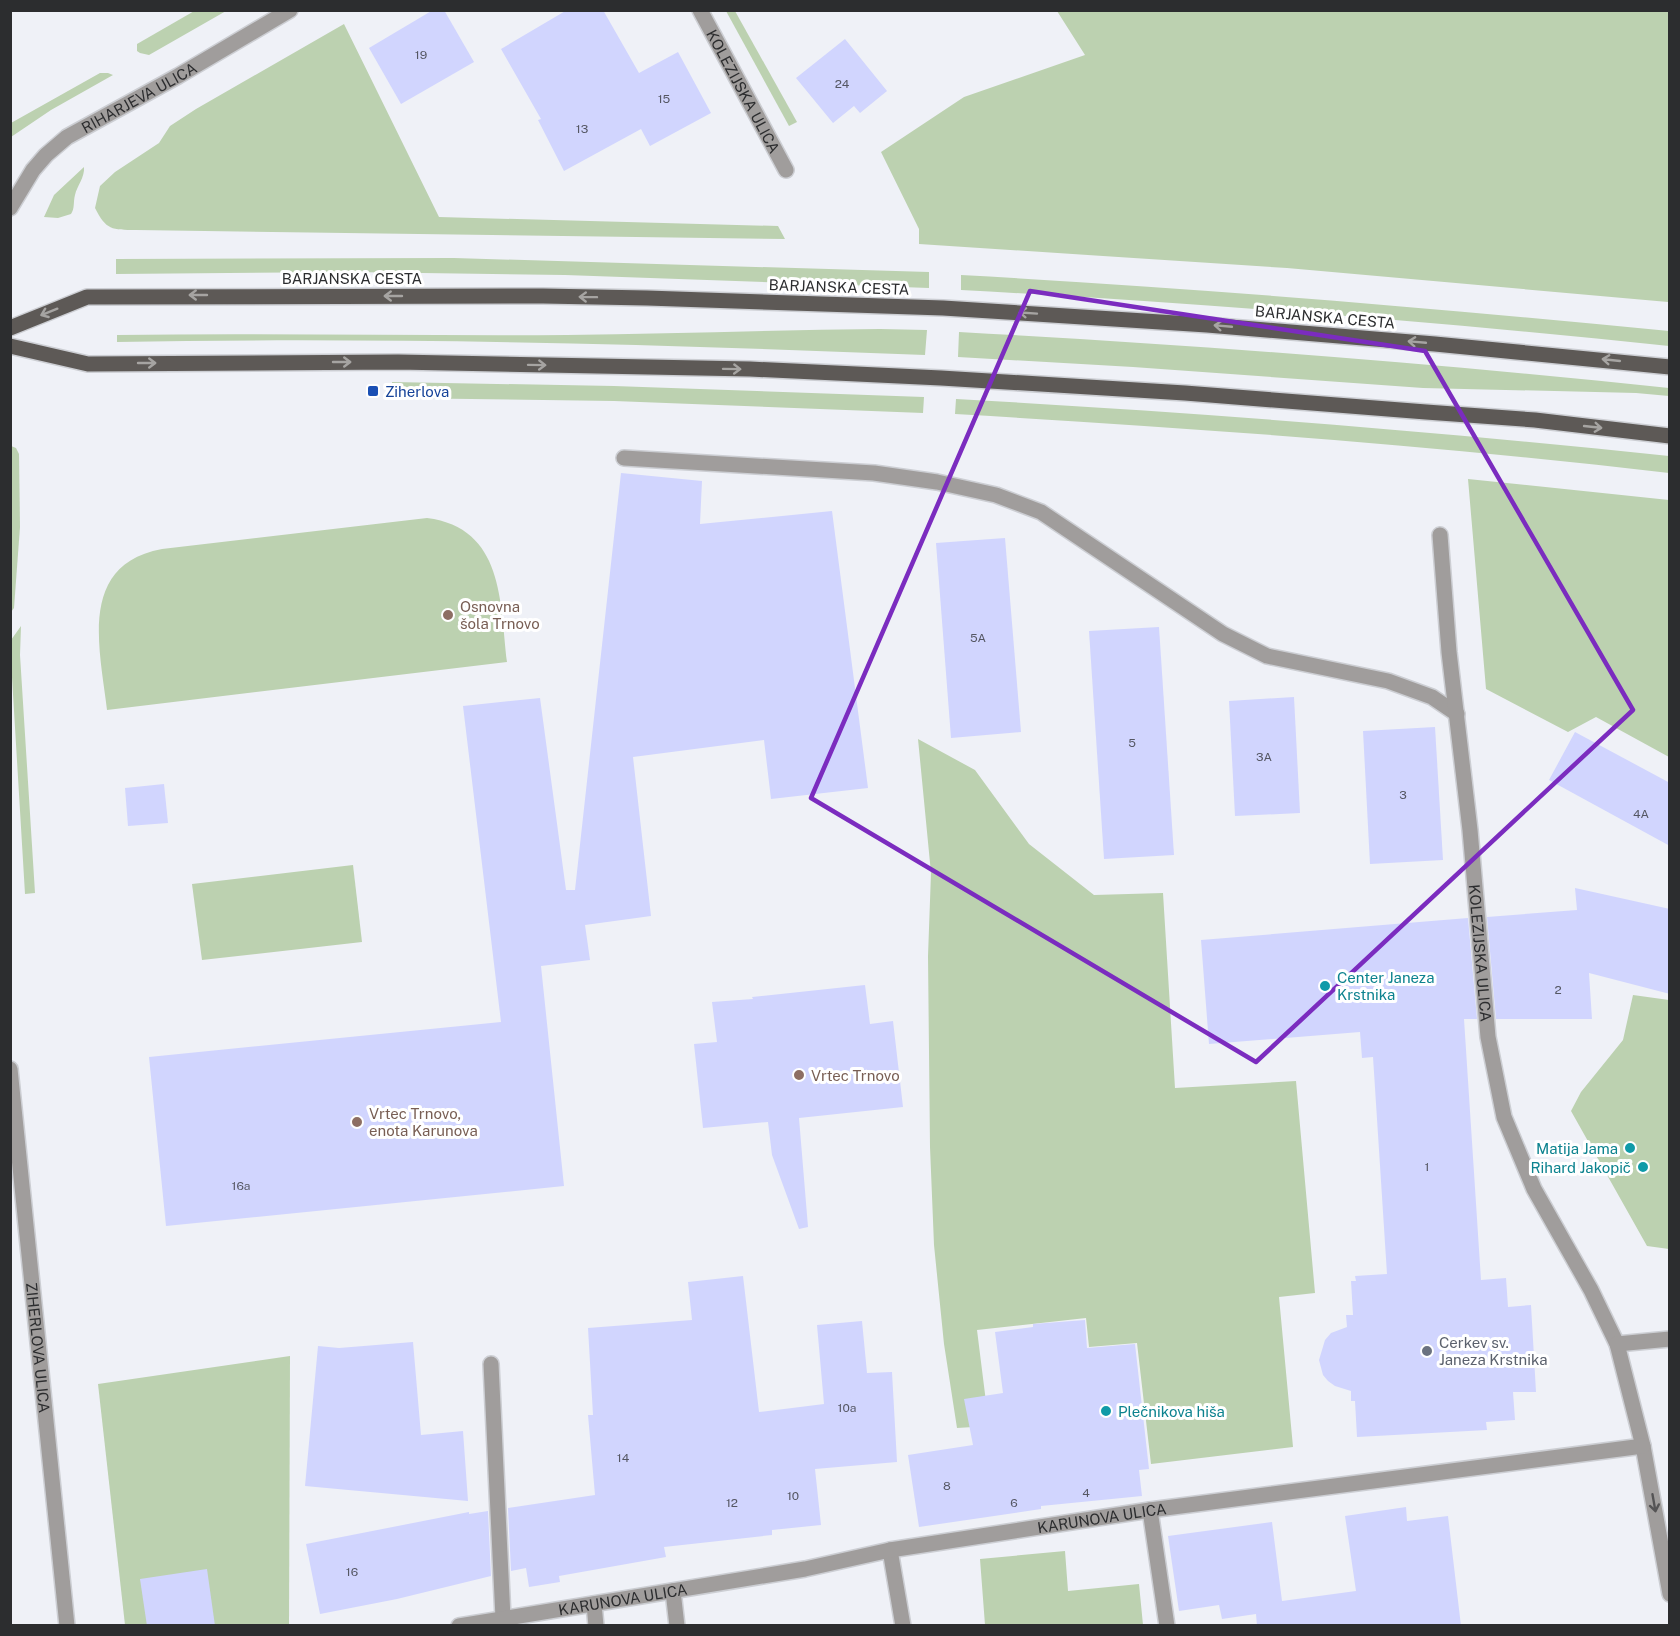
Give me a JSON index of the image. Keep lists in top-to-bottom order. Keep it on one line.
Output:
{"streets":{"main road":["BARJANSKA CESTA"],"street":["KOLEZIJSKA ULICA","RIHARJEVA ULICA","ZIHERLOVA ULICA","KARUNOVA ULICA"]},"places":{"transit":["Ziherlova"],"other":["Osnovna šola Trnovo","Center Janeza Krstnika","Vrtec Trnovo","Vrtec Trnovo, enota Karunova","Matija Jama","Rihard Jakopič","Cerkev sv. Janeza Krstnika","Plečnikova hiša"]},"house_numbers":["19","24","15","13","5A","5","3A","3","4A","2","1","16a","10a","14","8","4","10","12","6","16"]}
